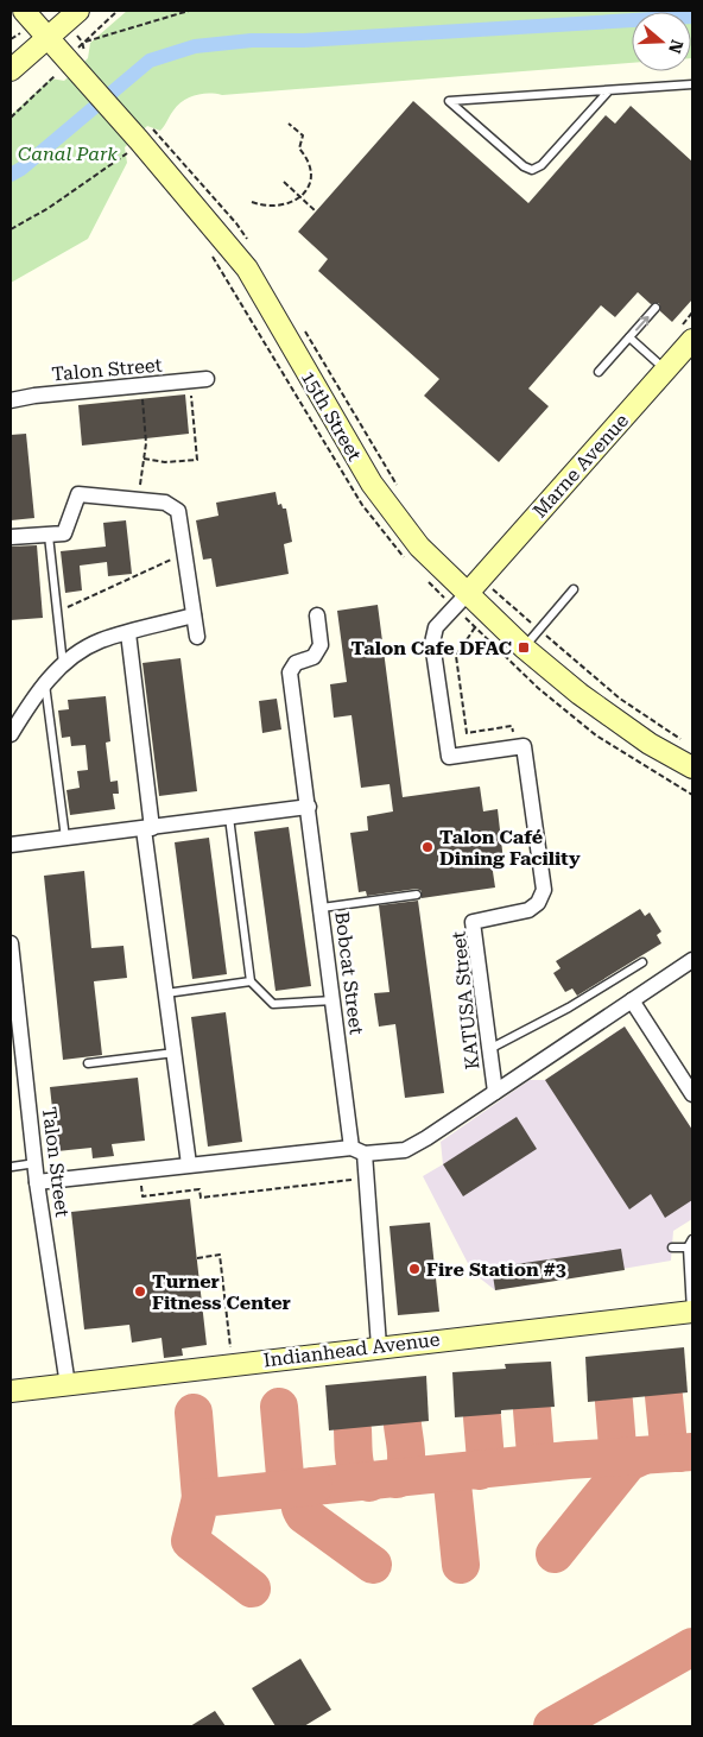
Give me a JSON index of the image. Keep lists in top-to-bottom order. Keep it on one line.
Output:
{"streets":{"street":["Talon Street","15th Street","Marne Avenue","Bobcat Street","KATUSA Street","Indianhead Avenue"]},"crossings":[["Talon Street","Indianhead Avenue"],["15th Street","Marne Avenue"],["Bobcat Street","Indianhead Avenue"]],"parks":["Canal Park"],"places":{"transit":["Talon Cafe DFAC"],"other":["Talon Café Dining Facility","Fire Station #3","Turner Fitness Center"]},"north":"right"}
